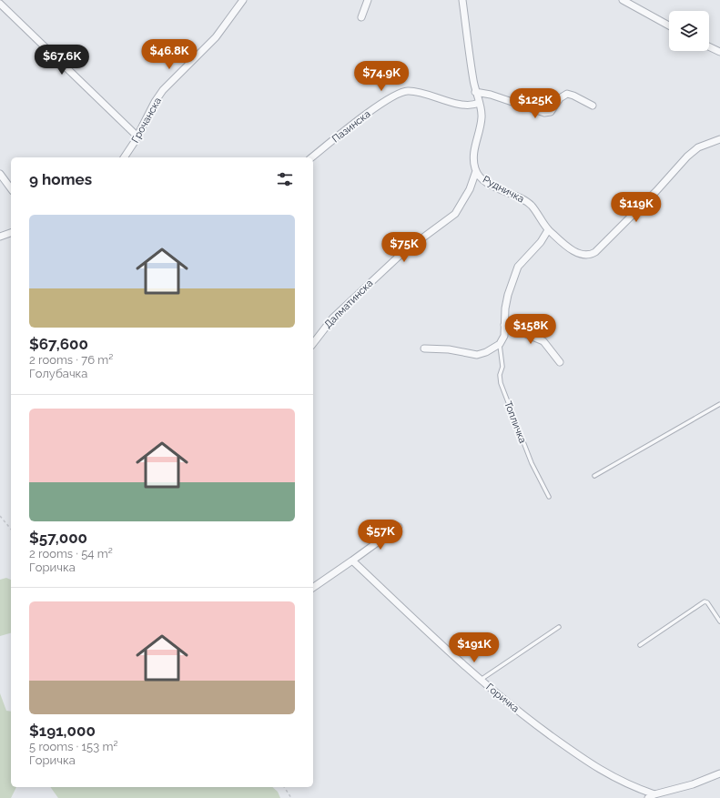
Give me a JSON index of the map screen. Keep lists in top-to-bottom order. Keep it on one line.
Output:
{"streets":{"street":["Грочанска","Пазинска","Рудничка","Далматинска","Топличка","Горичка"]},"crossings":[["Пазинска","Рудничка"],["Рудничка","Далматинска"],["Рудничка","Топличка"]],"page":{"price":["$46.8K","$67.6K","$74.9K","$125K","$119K","$75K","$158K","$57K","$191K"],"heading":"9 homes","list":[{"name":"$67,600","note":"2 rooms · 76 m² · Голубачка"},{"name":"$57,000","note":"2 rooms · 54 m² · Горичка"},{"name":"$191,000","note":"5 rooms · 153 m² · Горичка"}]}}
